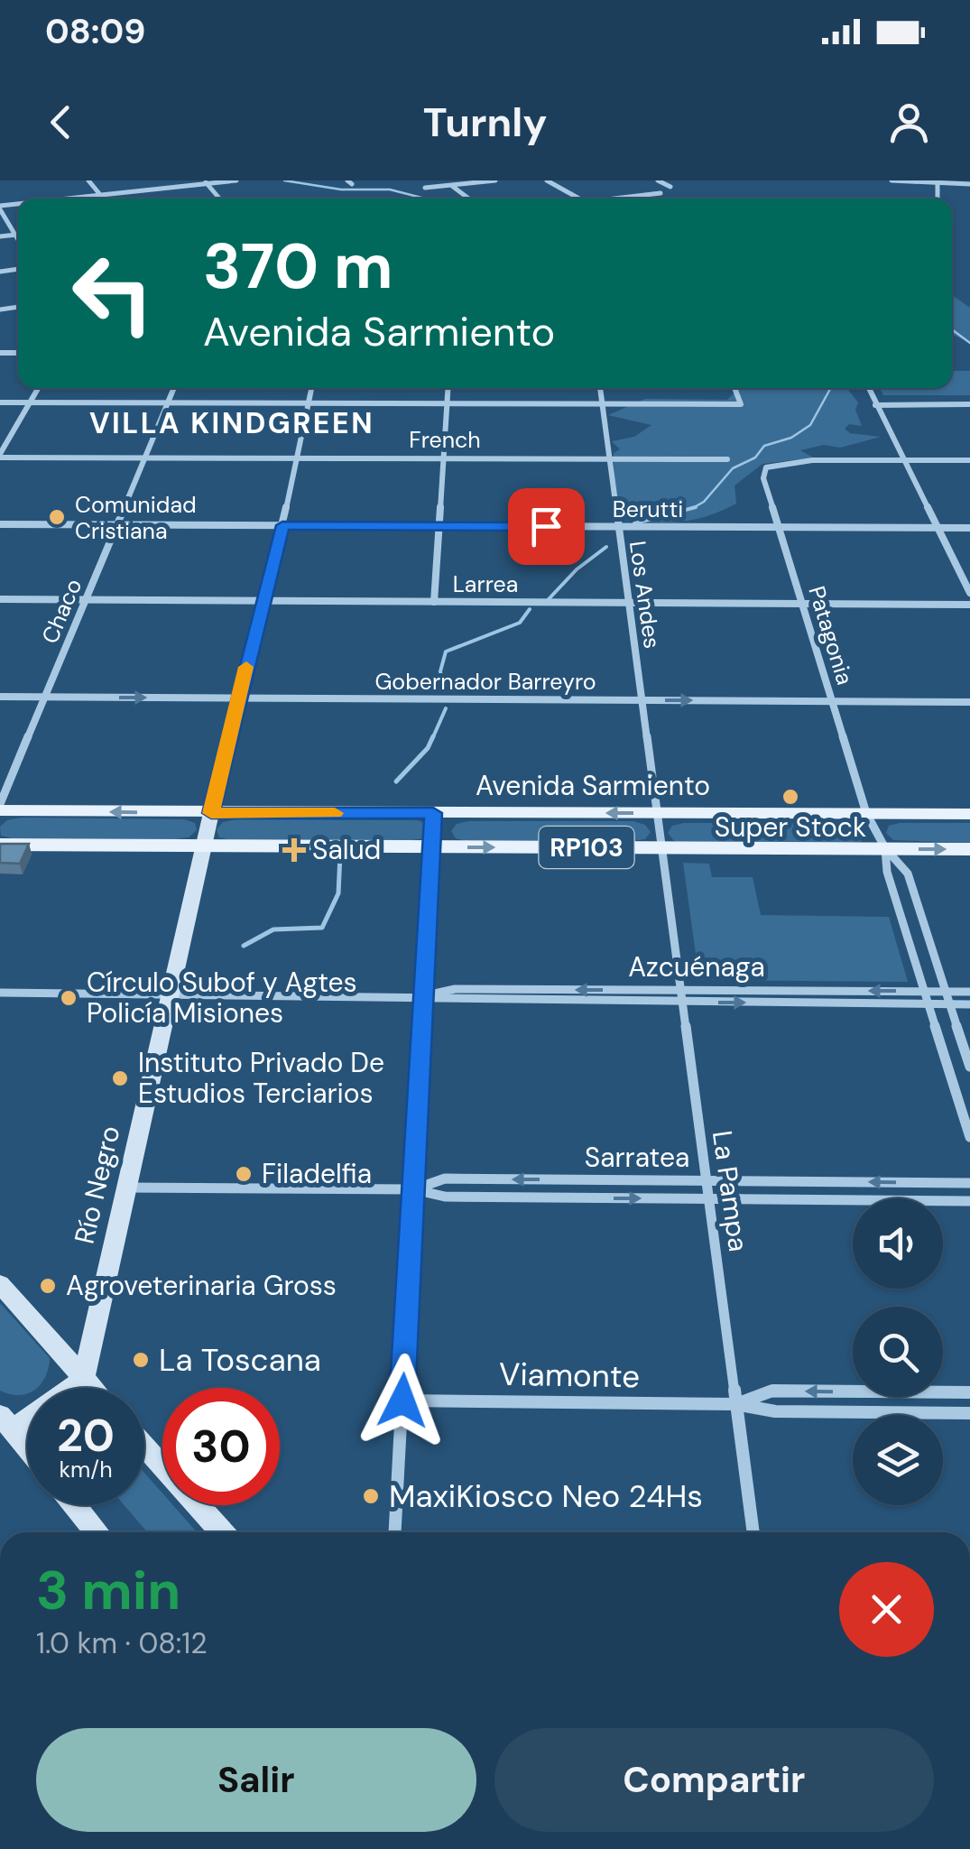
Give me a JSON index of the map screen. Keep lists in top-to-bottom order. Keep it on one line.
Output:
{"streets":{"main road":["Avenida Sarmiento","RP103"],"street":["French","Berutti","Larrea","Los Andes","Chaco","Patagonia","Gobernador Barreyro","Azcuénaga","Sarratea","Río Negro","La Pampa","Viamonte"]},"crossings":[["French","Los Andes"],["French","Chaco"],["Berutti","Los Andes"],["Berutti","Chaco"],["Berutti","Patagonia"],["Larrea","Los Andes"],["Larrea","Chaco"],["Larrea","Patagonia"],["Los Andes","Gobernador Barreyro"],["Los Andes","Avenida Sarmiento"],["Los Andes","RP103"],["Los Andes","La Pampa"],["Chaco","Gobernador Barreyro"],["Chaco","Avenida Sarmiento"],["Patagonia","Gobernador Barreyro"],["Patagonia","Avenida Sarmiento"],["Patagonia","RP103"],["Avenida Sarmiento","Río Negro"],["RP103","Río Negro"],["RP103","La Pampa"],["Azcuénaga","Río Negro"],["Azcuénaga","La Pampa"],["Sarratea","Río Negro"],["Sarratea","La Pampa"],["La Pampa","Viamonte"]],"one_way":["Gobernador Barreyro"],"districts":["VILLA KINDGREEN"],"places":{"other":["Comunidad Cristiana","Super Stock","Círculo Subof y Agtes Policía Misiones","Instituto Privado De Estudios Terciarios","Filadelfia","Agroveterinaria Gross","La Toscana","MaxiKiosco Neo 24Hs"],"health":["Salud"]},"page":{"status":"08:09","header":"Turnly","turn":["370 m","Avenida Sarmiento"],"speed":"20 km/h","limit":"30","heading":["3 min","1.0 km · 08:12"],"buttons":["Salir","Compartir"]}}
